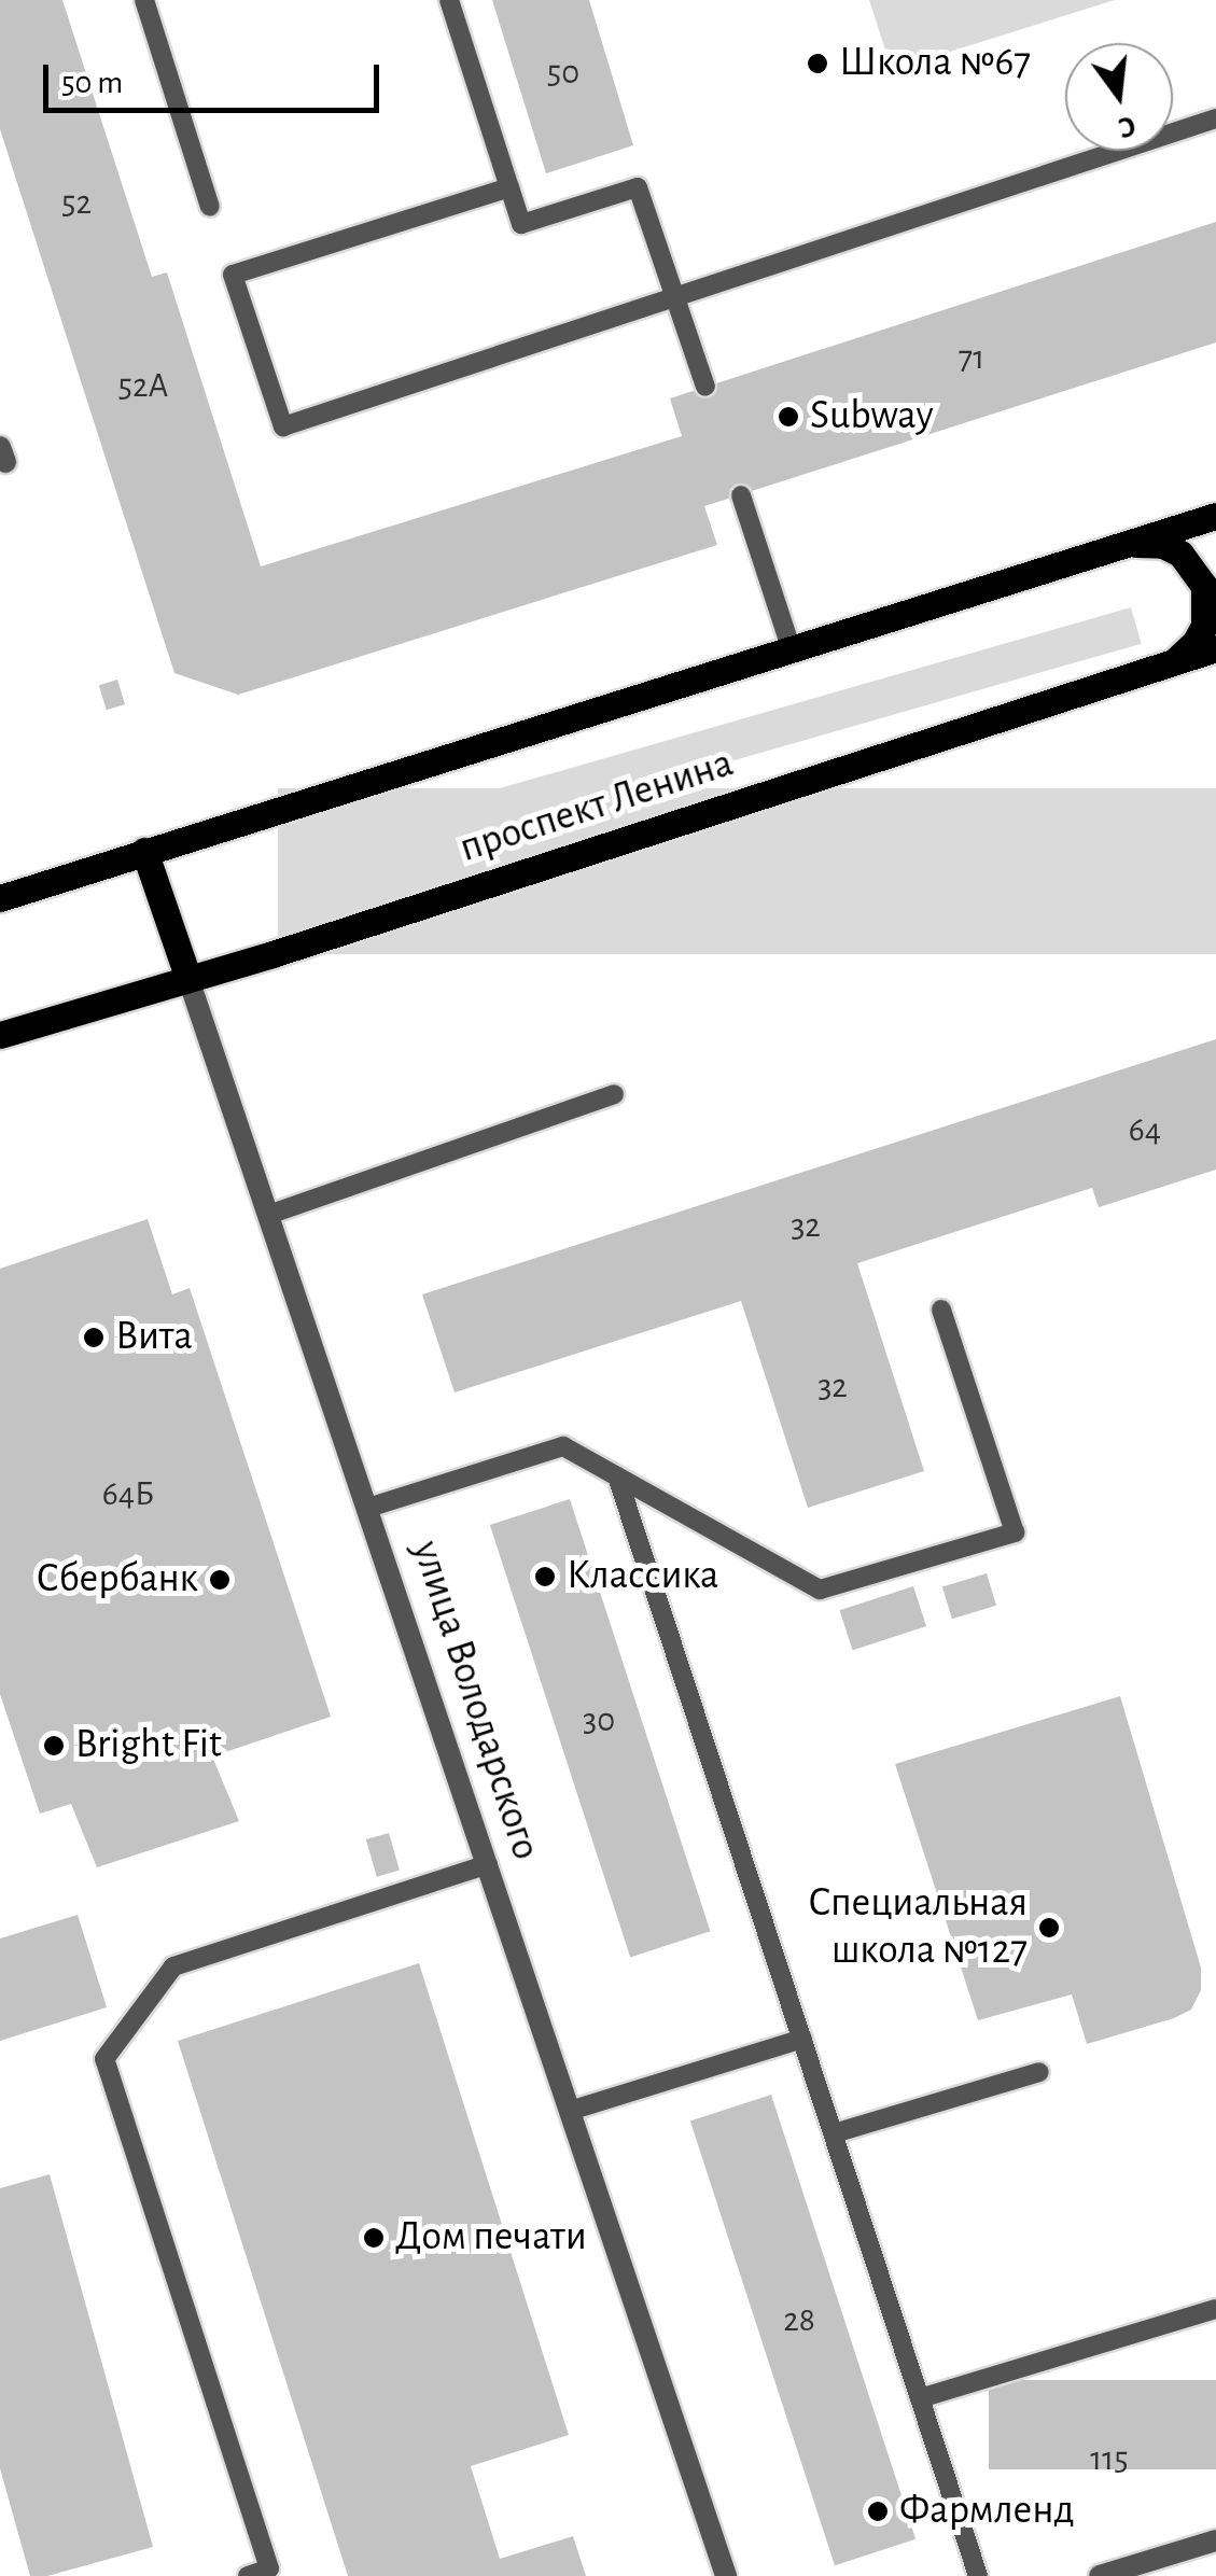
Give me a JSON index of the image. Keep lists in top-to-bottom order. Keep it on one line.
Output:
{"streets":{"main road":["проспект Ленина","улица Володарского"]},"crossings":[["проспект Ленина","улица Володарского"]],"places":["Школа №67","Subway","Вита","Классика","Сбербанк","Bright Fit","Специальная школа №127","Дом печати","Фармленд"],"house_numbers":["50","52","71","52А","64","32","32","64Б","30","28","115"],"scale_bar":"50 m","north":"bottom"}
